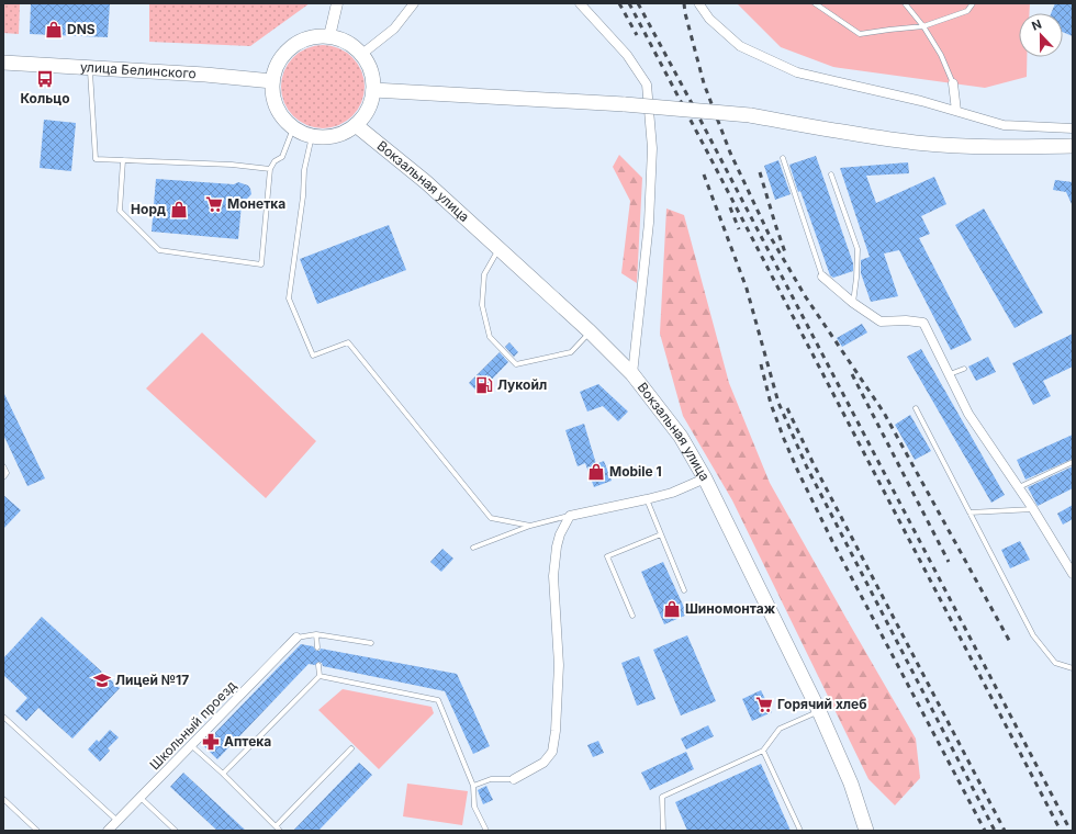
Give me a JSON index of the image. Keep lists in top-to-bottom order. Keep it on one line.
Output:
{"streets":{"main road":["улица Белинского","Вокзальная улица"],"street":["Школьный проезд"]},"crossings":[["улица Белинского","Вокзальная улица"]],"places":{"shop":["DNS","Норд","Mobile 1","Шиномонтаж"],"bus stop":["Кольцо"],"supermarket":["Монетка","Горячий хлеб"],"fuel station":["Лукойл"],"school or university":["Лицей №17"],"pharmacy":["Аптека"]},"north":"top"}
